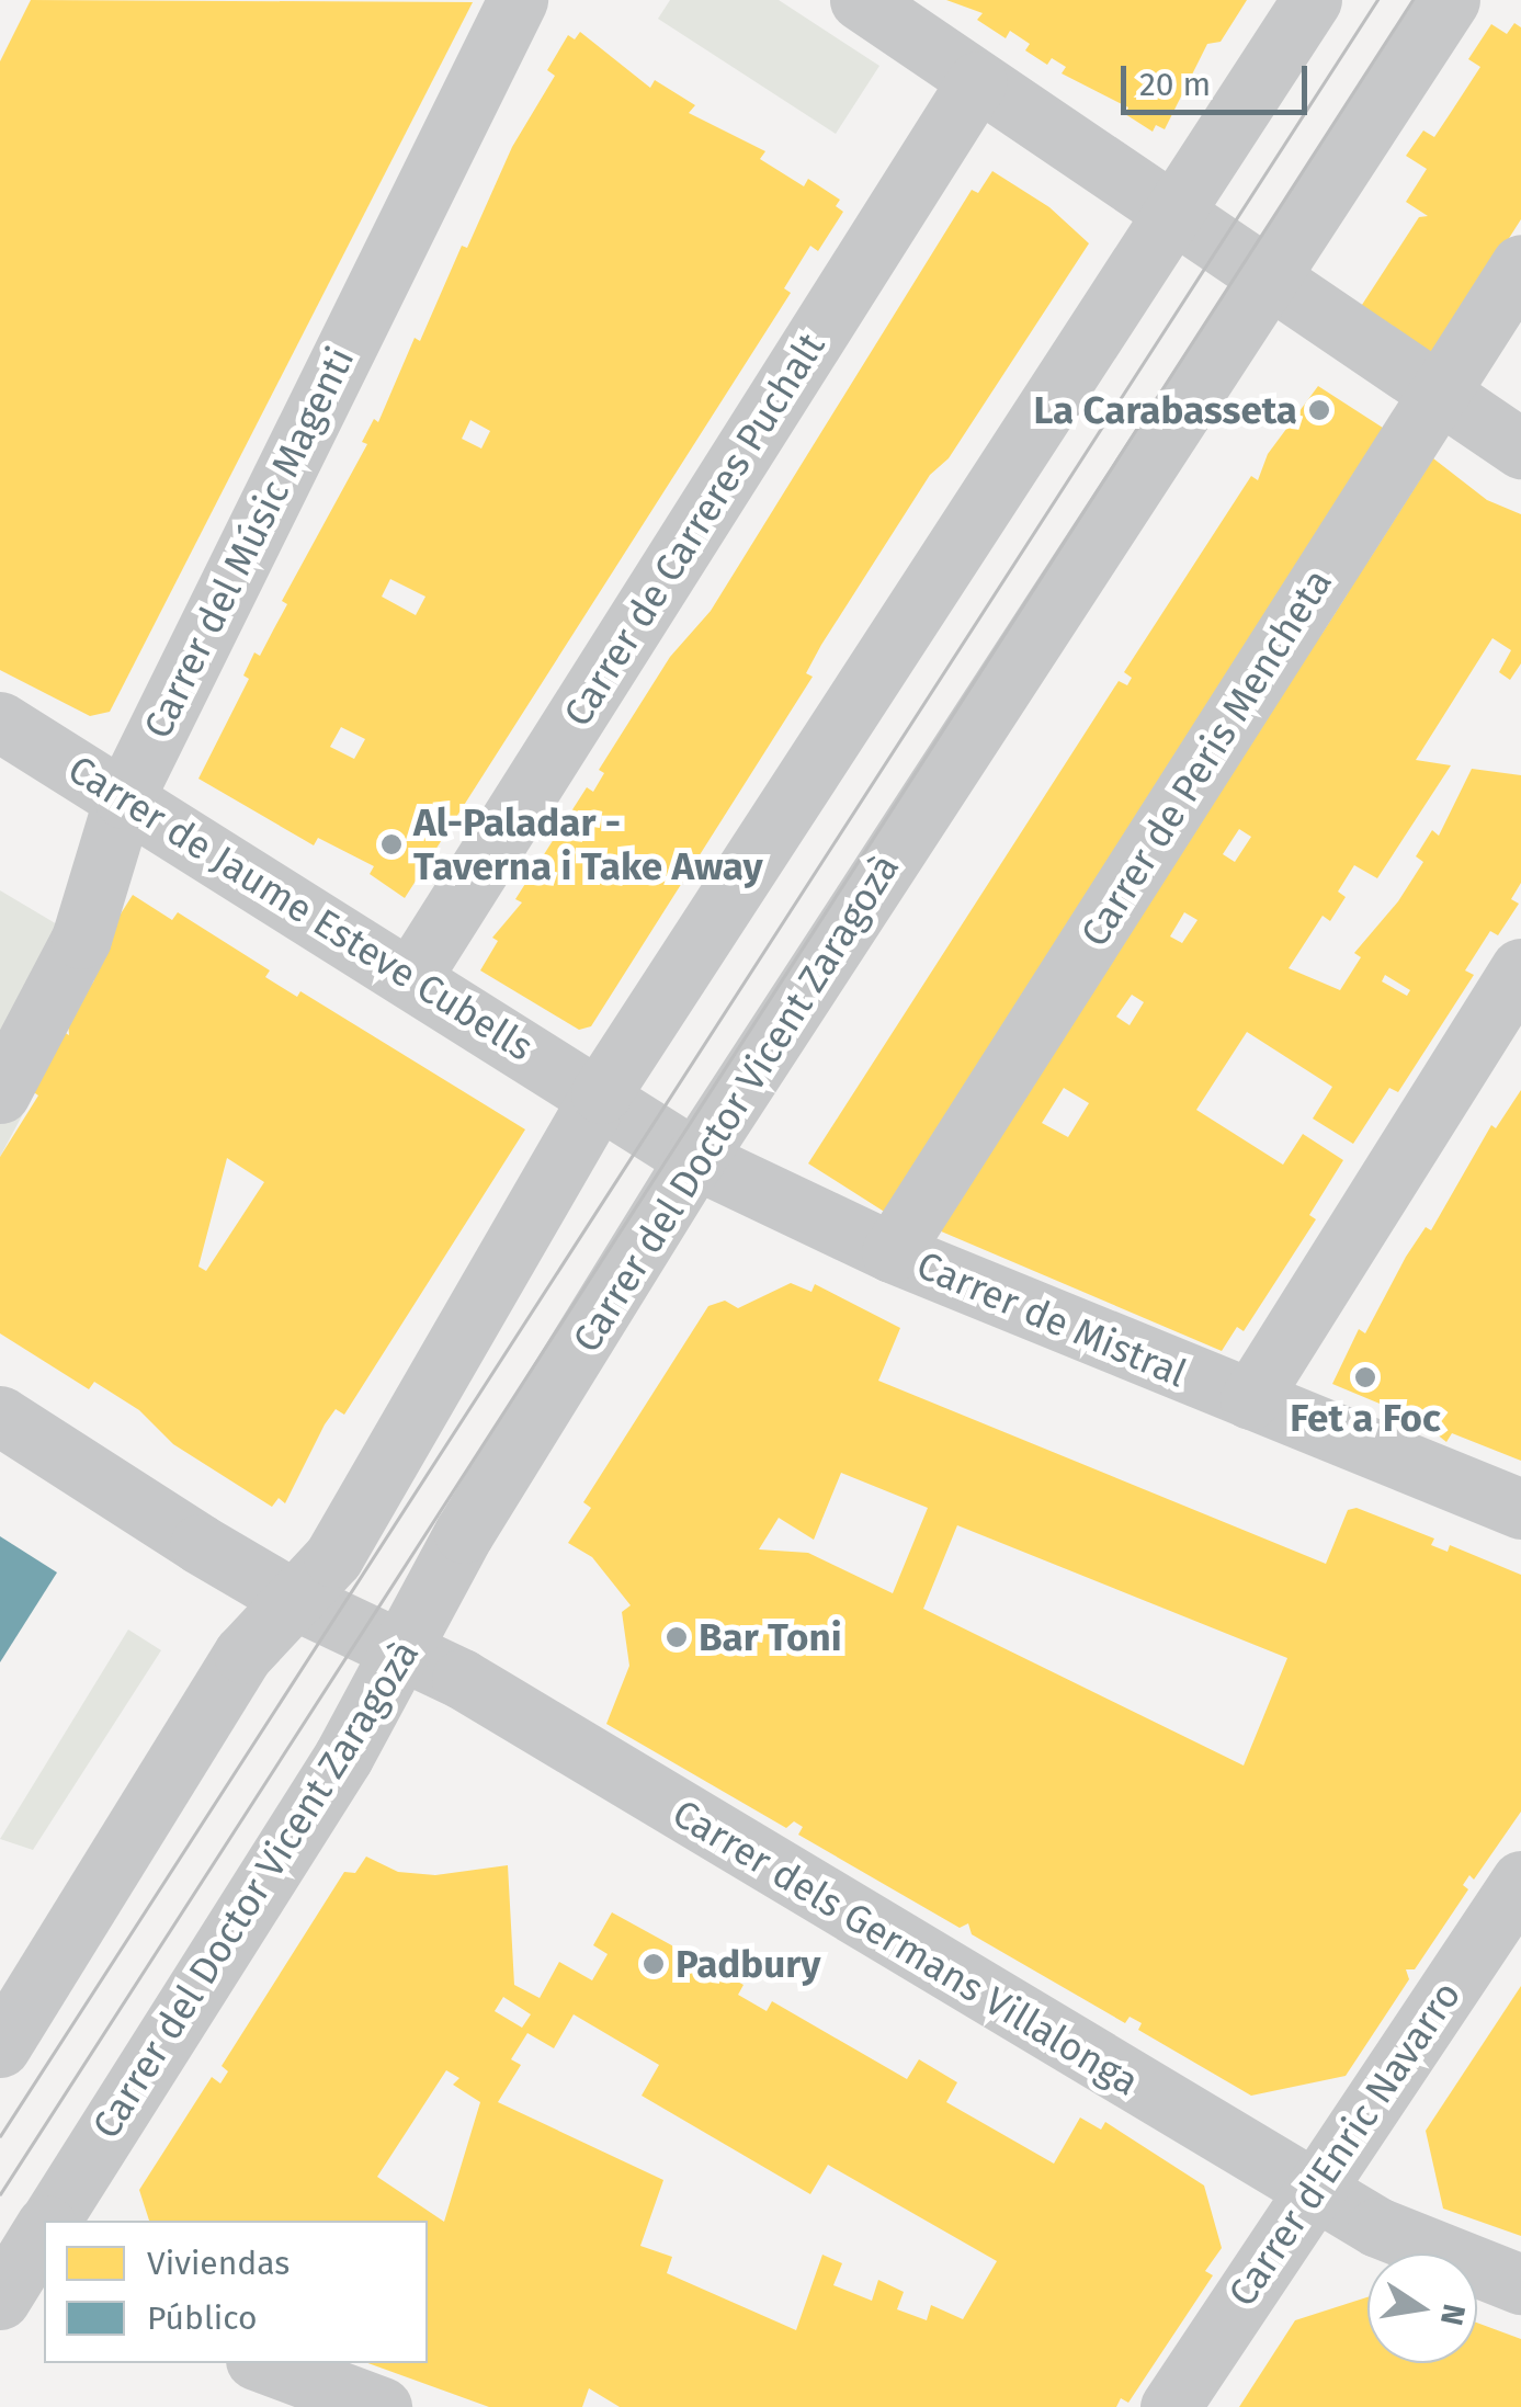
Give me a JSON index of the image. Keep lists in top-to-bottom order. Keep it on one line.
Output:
{"streets":{"street":["Carrer de Carreres Puchalt","Carrer del Músic Magenti","Carrer de Peris Mencheta","Carrer de Jaume Esteve Cubells","Carrer del Doctor Vicent Zaragozà","Carrer de Mistral","Carrer dels Germans Villalonga","Carrer d'Enric Navarro"]},"crossings":[["Carrer de Carreres Puchalt","Carrer de Jaume Esteve Cubells"],["Carrer del Músic Magenti","Carrer de Jaume Esteve Cubells"],["Carrer de Peris Mencheta","Carrer de Mistral"],["Carrer de Jaume Esteve Cubells","Carrer de Mistral"],["Carrer del Doctor Vicent Zaragozà","Carrer de Mistral"],["Carrer del Doctor Vicent Zaragozà","Carrer dels Germans Villalonga"],["Carrer dels Germans Villalonga","Carrer d'Enric Navarro"]],"places":["La Carabasseta","Al-Paladar - Taverna i Take Away","Fet a Foc","Bar Toni","Padbury"],"legend":["Viviendas","Público"],"scale_bar":"20 m","north":"right"}
